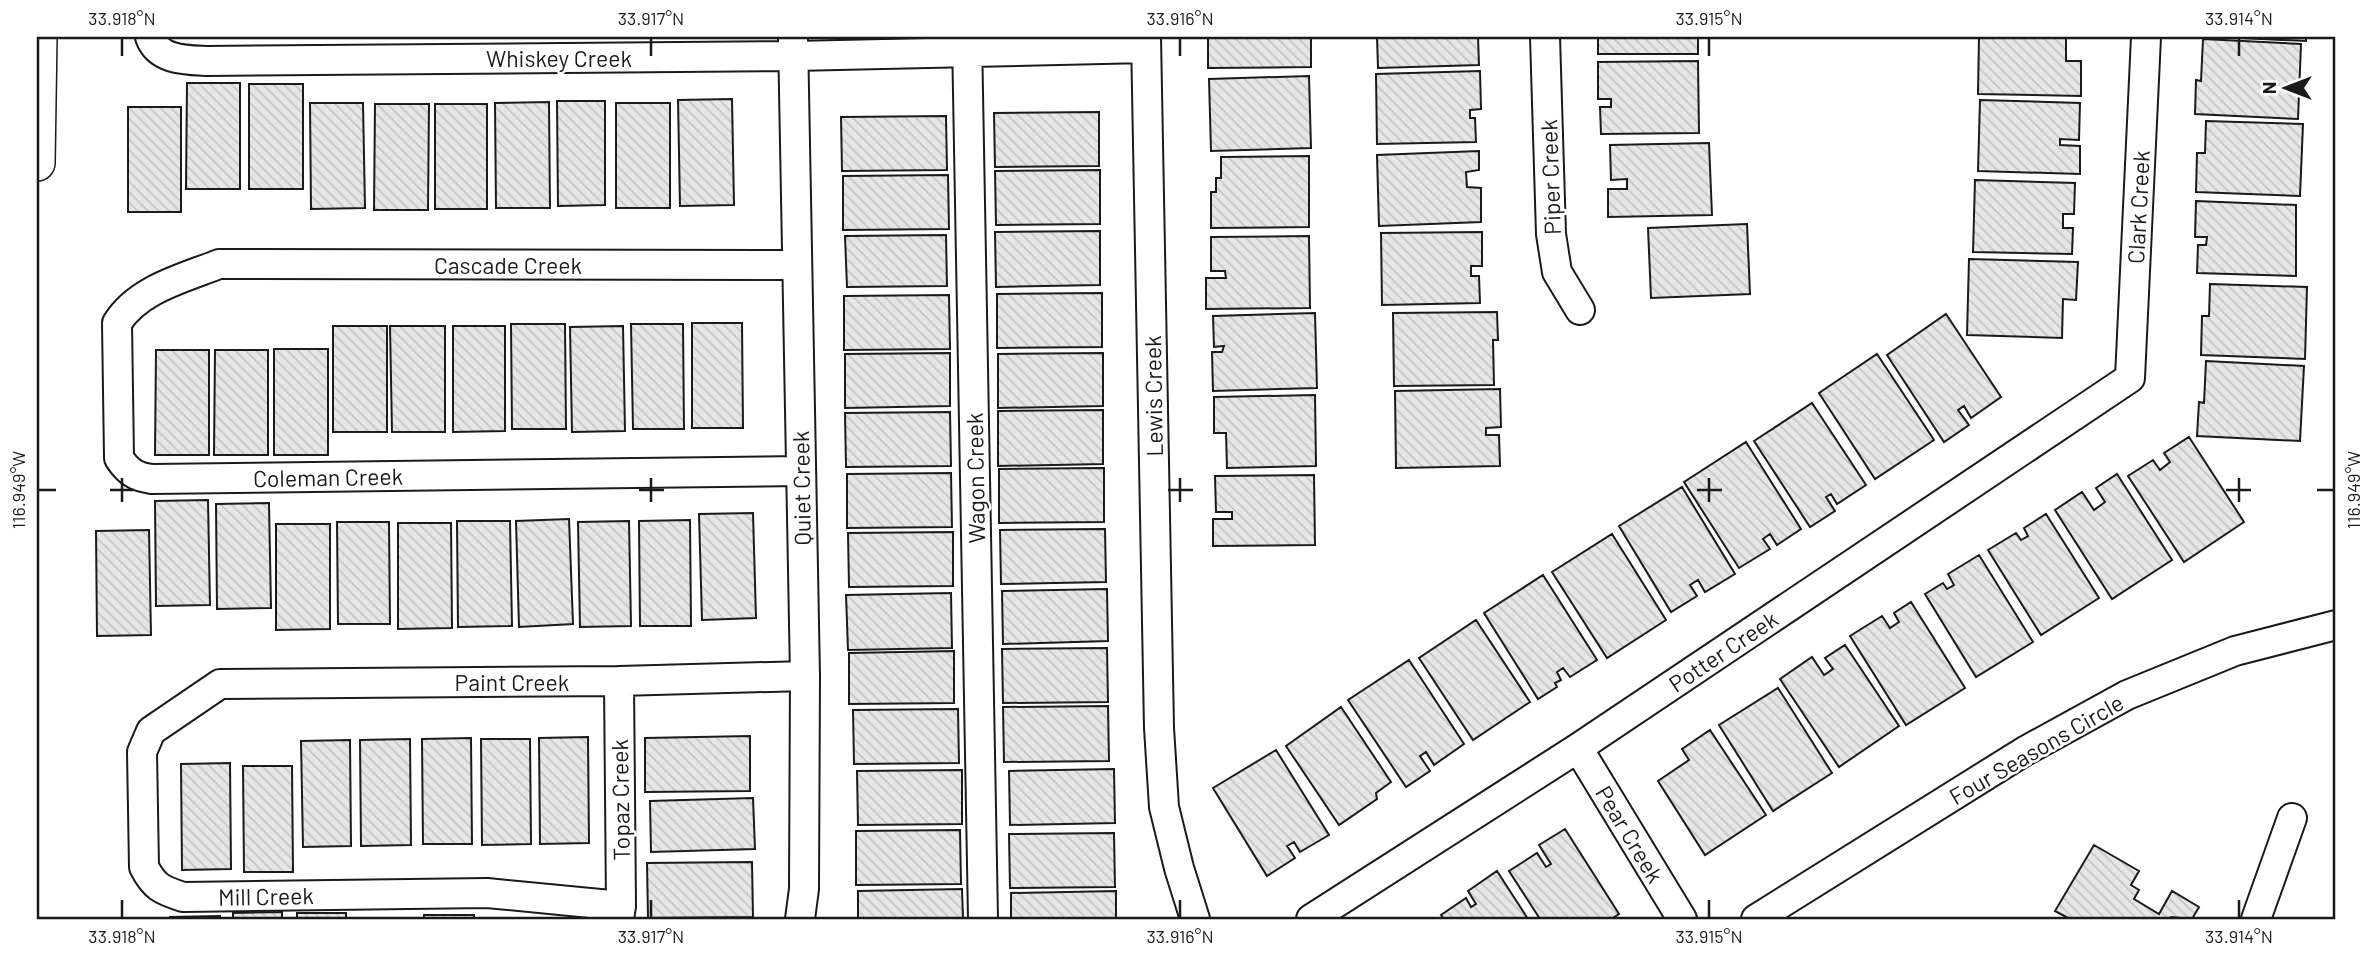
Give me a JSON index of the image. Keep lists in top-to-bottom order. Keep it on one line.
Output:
{"streets":{"street":["Whiskey Creek","Piper Creek","Clark Creek","Cascade Creek","Lewis Creek","Coleman Creek","Wagon Creek","Quiet Creek","Potter Creek","Paint Creek","Four Seasons Circle","Topaz Creek","Pear Creek","Mill Creek"]},"crossings":[["Whiskey Creek","Lewis Creek"],["Whiskey Creek","Wagon Creek"],["Whiskey Creek","Quiet Creek"],["Clark Creek","Potter Creek"],["Cascade Creek","Coleman Creek"],["Cascade Creek","Quiet Creek"],["Coleman Creek","Quiet Creek"],["Quiet Creek","Paint Creek"],["Potter Creek","Pear Creek"],["Paint Creek","Topaz Creek"],["Paint Creek","Mill Creek"],["Topaz Creek","Mill Creek"]],"north":"left","coordinates":["33.918°N","33.917°N","33.916°N","33.915°N","33.914°N","116.949°W"]}
